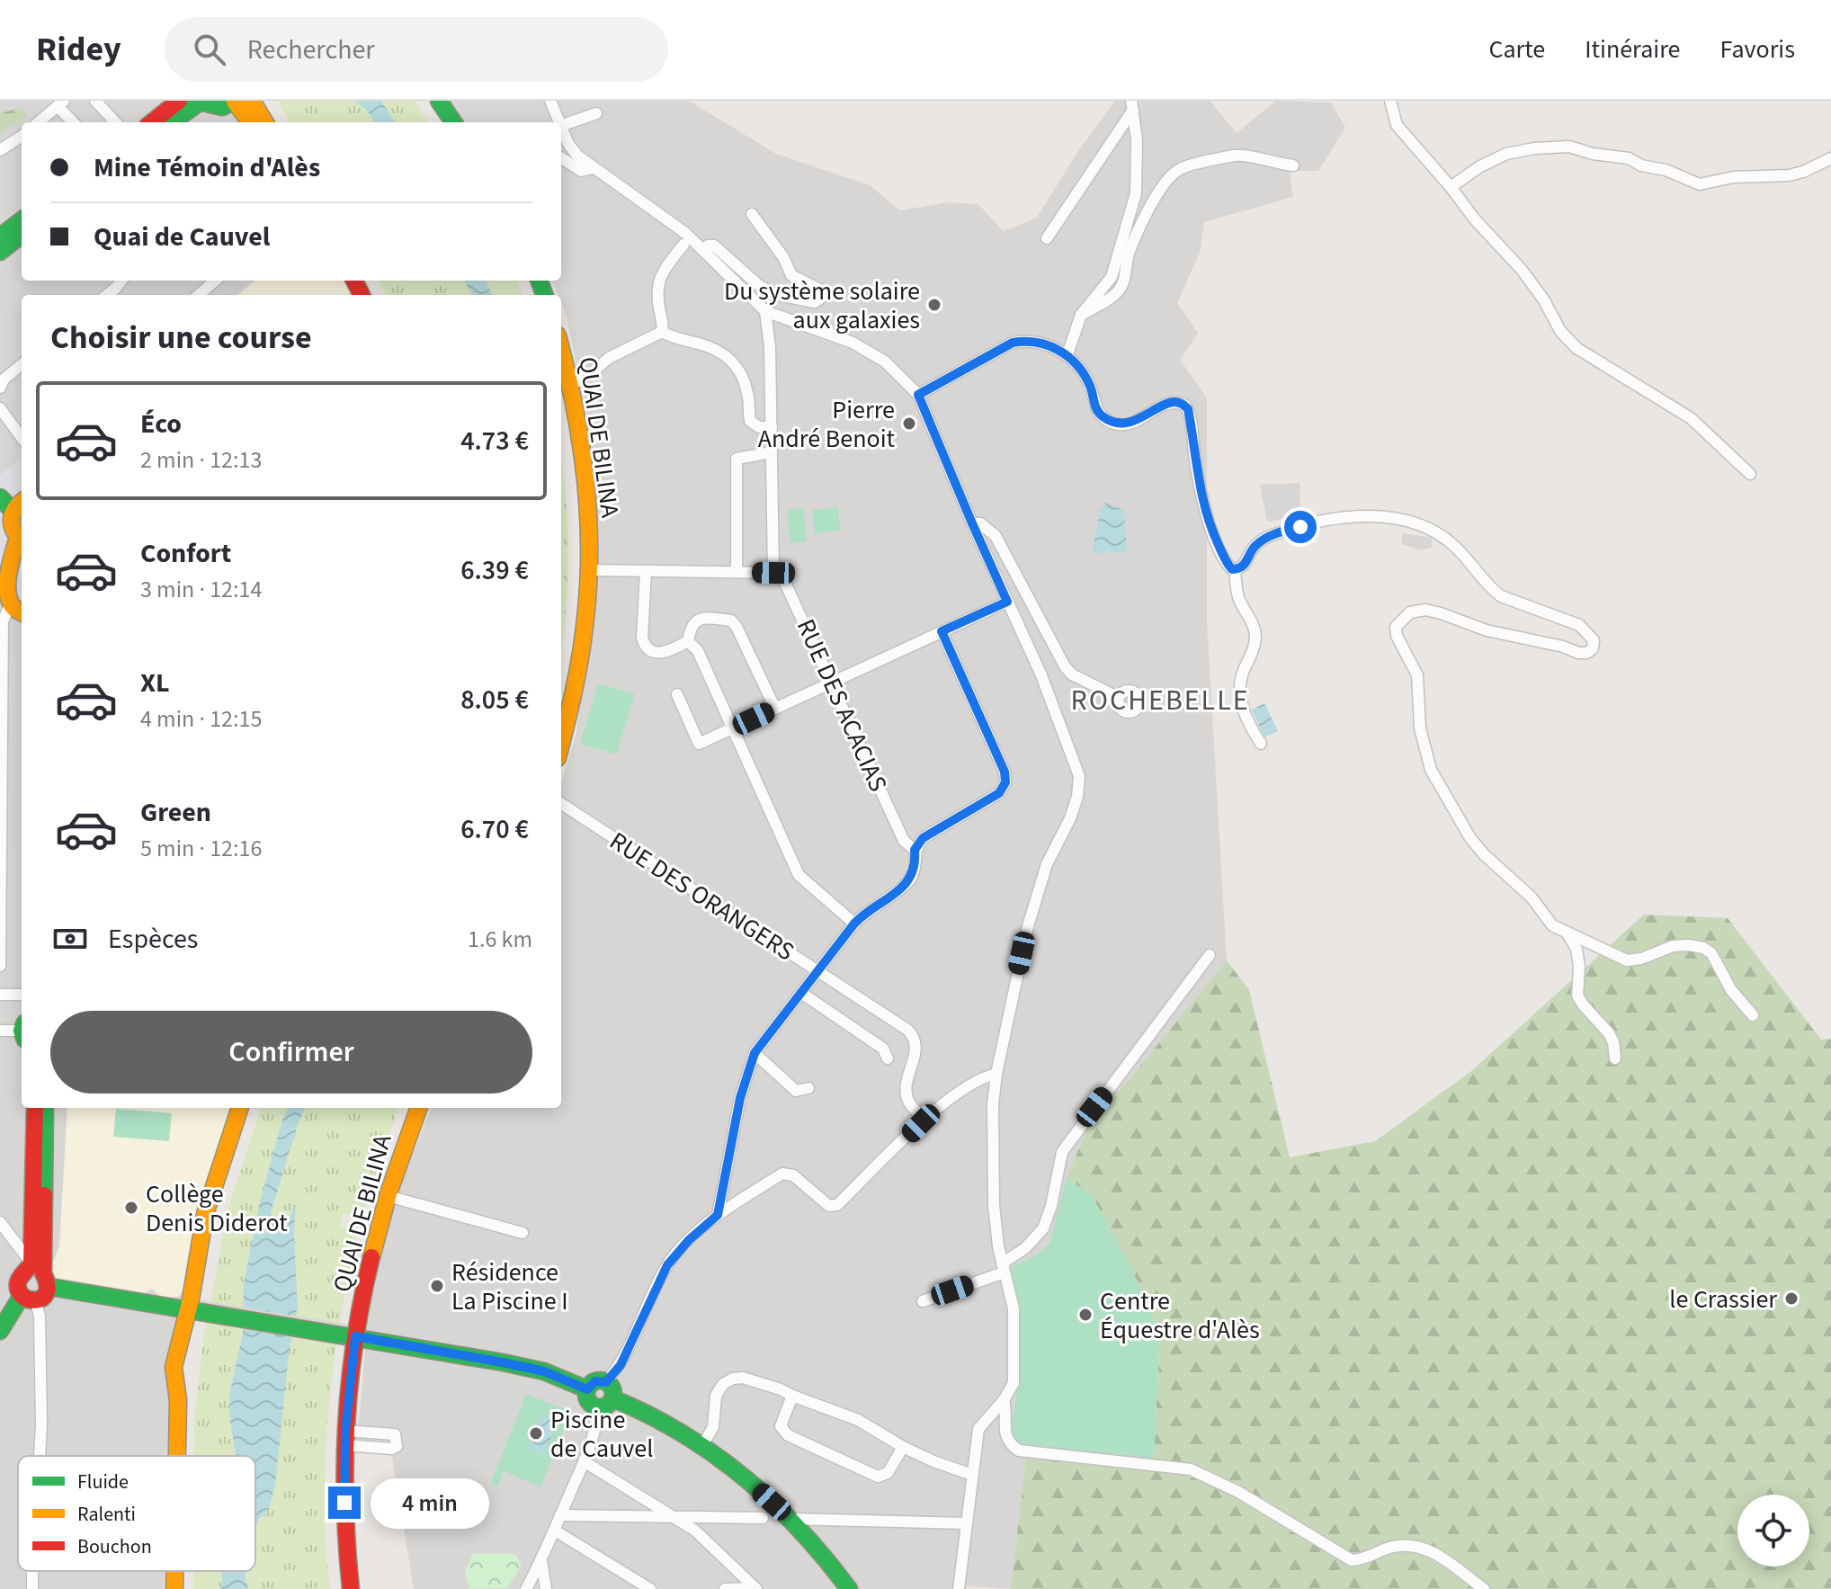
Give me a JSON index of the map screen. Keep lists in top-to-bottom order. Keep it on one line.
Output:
{"streets":{"main road":["QUAI DE BILINA"],"street":["RUE DES ACACIAS","RUE DES ORANGERS"]},"districts":["ROCHEBELLE"],"places":["Du système solaire aux galaxies","Pierre André Benoit","Collège Denis Diderot","Résidence La Piscine I","le Crassier","Centre Équestre d'Alès","Piscine de Cauvel"],"legend":["Fluide","Ralenti","Bouchon"],"page":{"header":"Ridey","search":"Rechercher","nav":["Carte","Itinéraire","Favoris"],"banner":["Mine Témoin d'Alès","Quai de Cauvel"],"heading":"Choisir une course","list":[{"name":"Éco","note":"2 min · 12:13","value":"4.73 €"},{"name":"Confort","note":"3 min · 12:14","value":"6.39 €"},{"name":"XL","note":"4 min · 12:15","value":"8.05 €"},{"name":"Green","note":"5 min · 12:16","value":"6.70 €"}],"pay":["Espèces","1.6 km"],"buttons":"Confirmer","bubble":"4 min"}}
